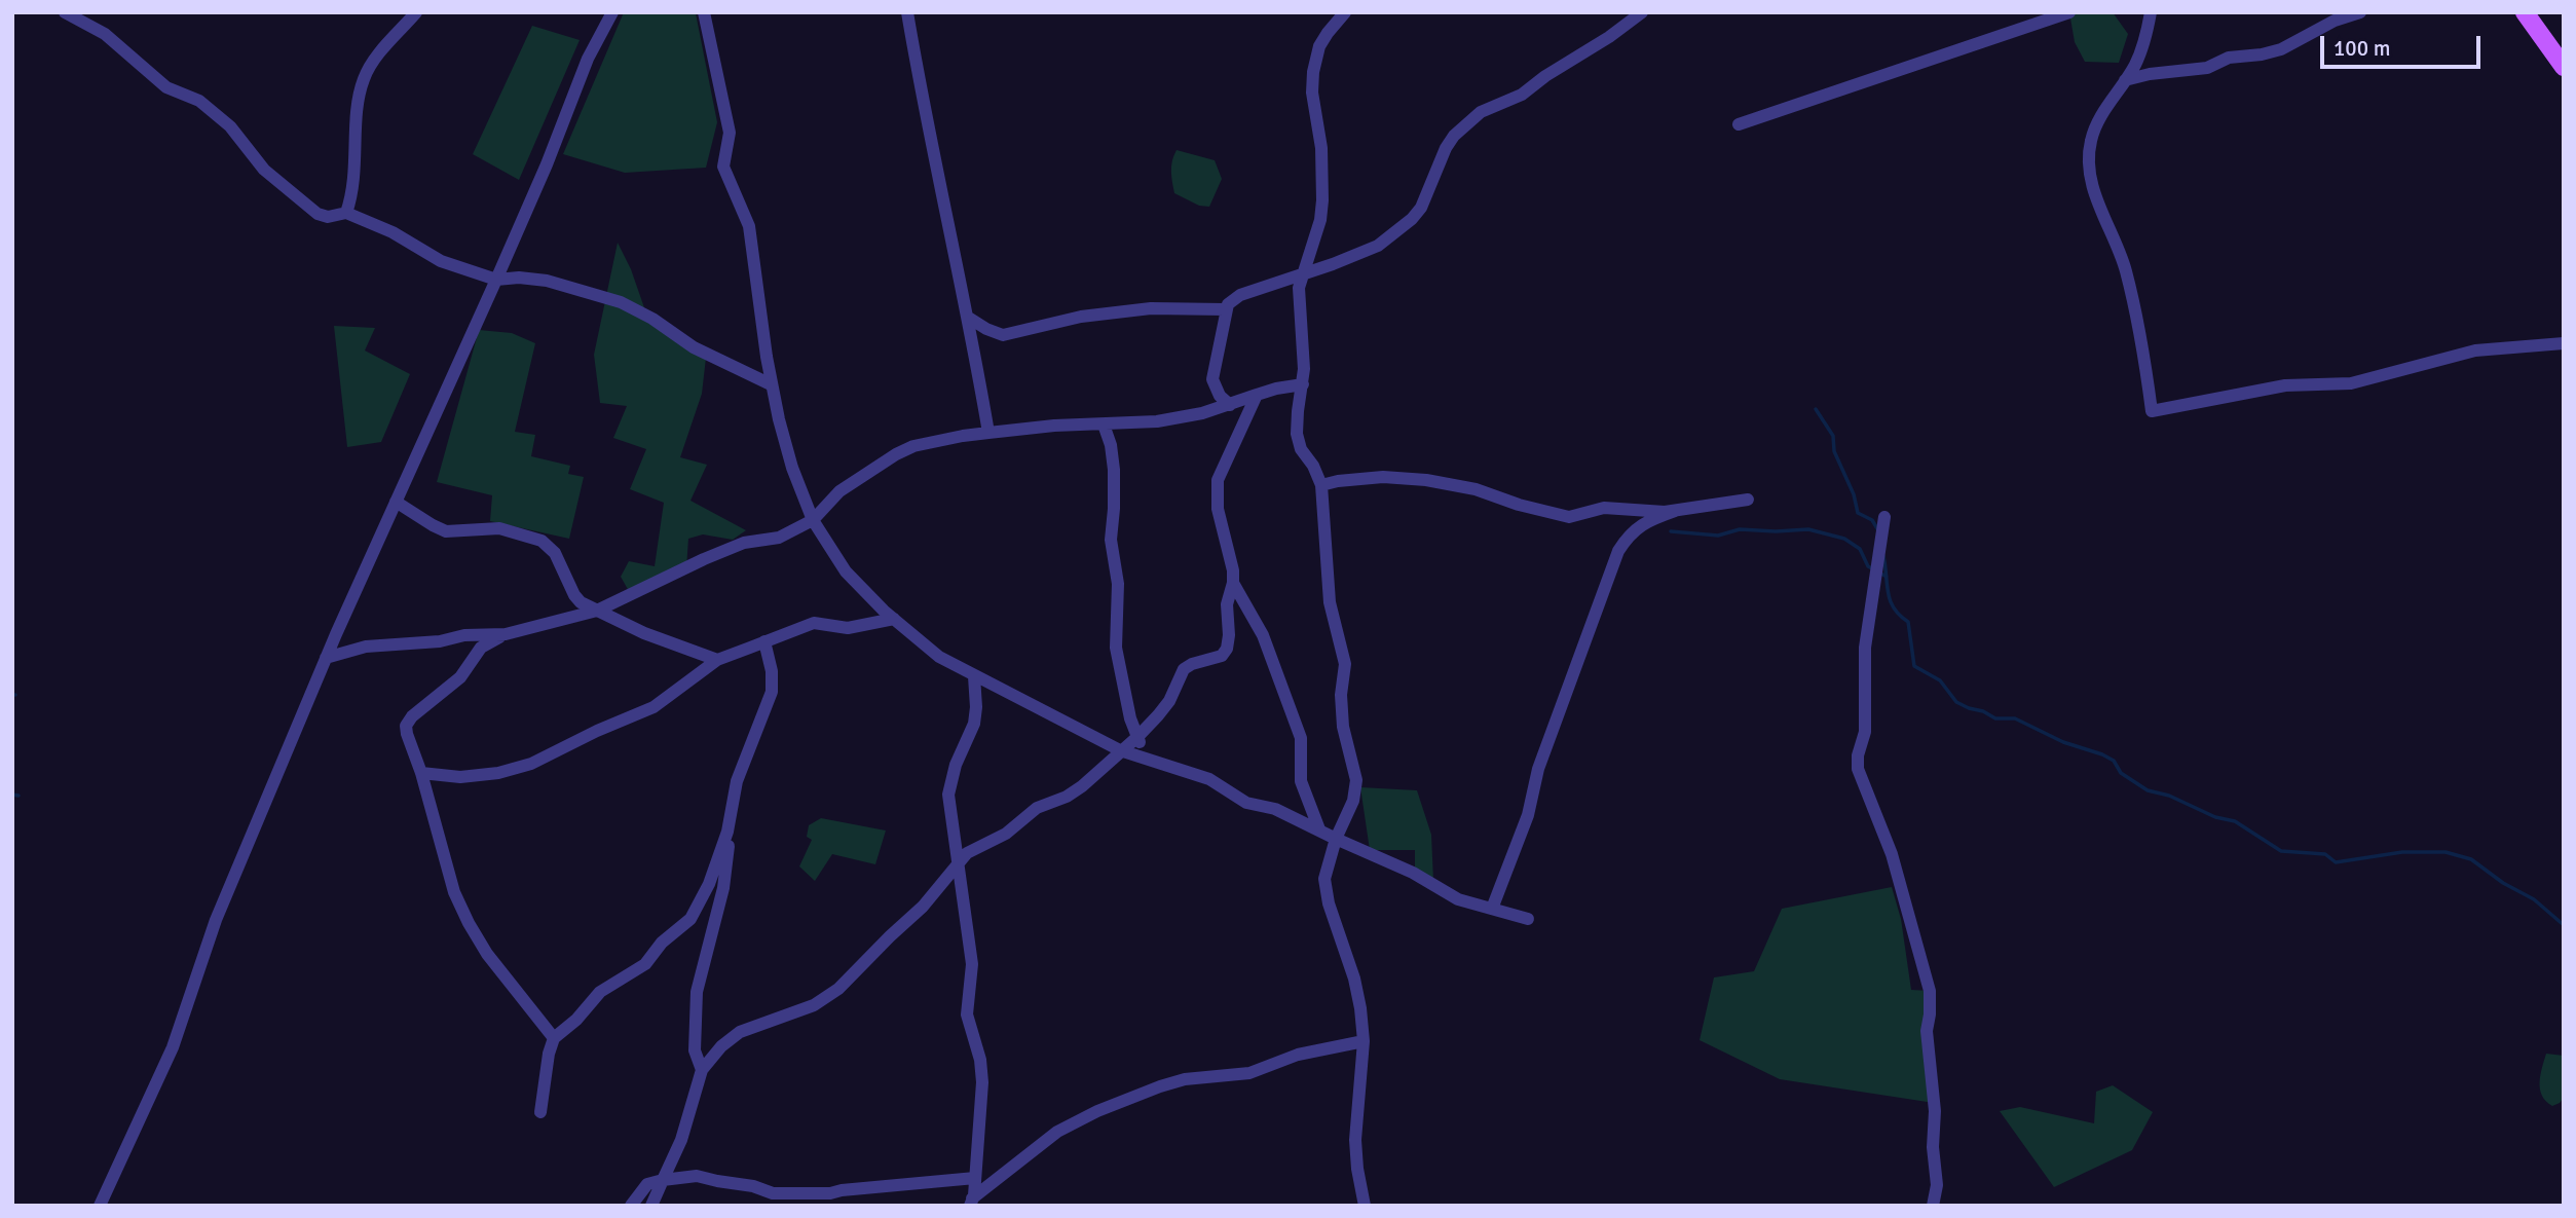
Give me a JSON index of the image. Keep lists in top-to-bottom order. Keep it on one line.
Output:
{"scale_bar":"100 m"}
